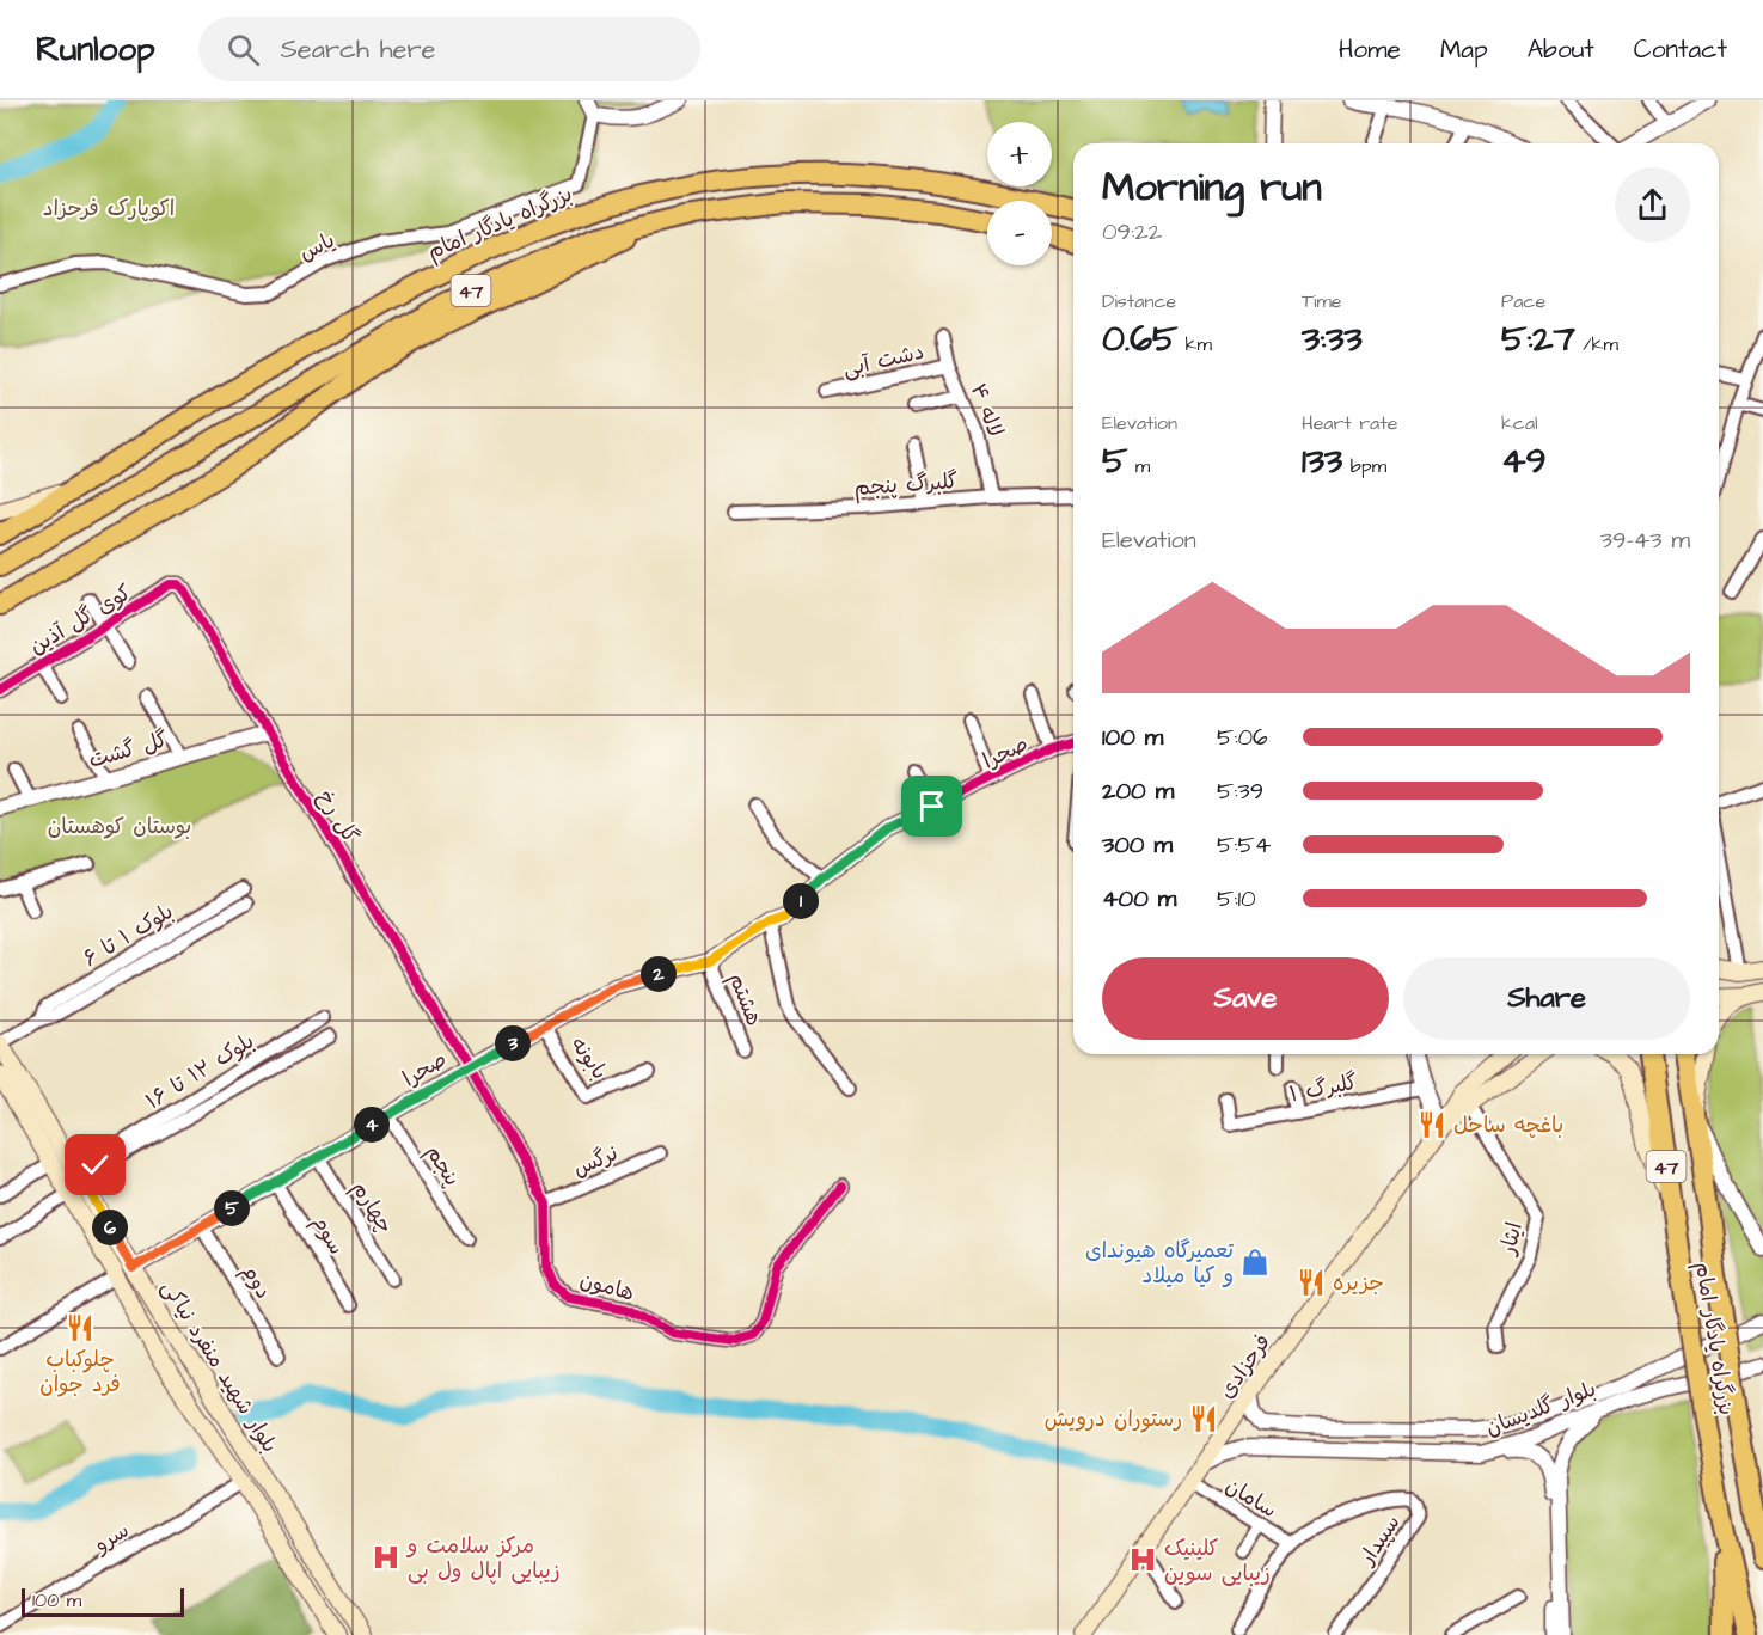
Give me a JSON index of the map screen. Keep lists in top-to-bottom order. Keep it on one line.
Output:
{"streets":{"highway":["بزرگراه یادگار امام","47"],"main road":["بلوار شهید منفرد نیاکی","فرحزادی"],"street":["یاس","دشت آبی","لاله ۴","گلبرگ پنجم","کوی گل آذین","گل گشت","صحرا","گل رخ","بلوک ۱ تا ۶","هشتم","بابونه","بلوک ۱۲ تا ۱۶","گلبرگ ۱","نرگس","پنجم","چهارم","سوم","ایثار","دوم","هامون","بلوار گلدیسان","سامان","سرو","سپیدار"]},"crossings":[["دشت آبی","لاله ۴"],["لاله ۴","گلبرگ پنجم"],["کوی گل آذین","گل رخ"],["گل گشت","گل رخ"],["صحرا","گل رخ"],["صحرا","هشتم"],["صحرا","بابونه"],["صحرا","پنجم"],["صحرا","چهارم"],["صحرا","سوم"],["صحرا","دوم"],["صحرا","هامون"],["صحرا","بلوار شهید منفرد نیاکی"],["گل رخ","هامون"],["نرگس","هامون"],["بلوار شهید منفرد نیاکی","سرو"],["فرحزادی","بلوار گلدیسان"],["فرحزادی","سامان"],["سامان","سپیدار"]],"parks":["اکوپارک فرحزاد","بوستان کوهستان"],"places":{"restaurant":["باغچه ساحل","جزیره","چلوکباب فرد جوان","رستوران درویش"],"shop":["تعمیرگاه هیوندای و کیا میلاد"],"hospital":["مرکز سلامت و زیبایی اپال ول بی","کلینیک زیبایی سوین"]},"scale_bar":"100 m","page":{"header":"Runloop","search":"Search here","nav":["Home","Map","About","Contact"],"map_buttons":["+","−"],"heading":["Morning run","09:22"],"stats":[["Distance","0.65 km"],["Time","3:33"],["Pace","5:27 /km"],["Elevation","5 m"],["Heart rate","133 bpm"],["kcal","49"]],"chart":["Elevation","39–43 m"],"list":[{"name":"100 m","note":"5:06"},{"name":"200 m","note":"5:39"},{"name":"300 m","note":"5:54"},{"name":"400 m","note":"5:10"}],"pins":["1","2","3","4","5","6"],"buttons":["Save","Share"],"scale":"100 m"}}
